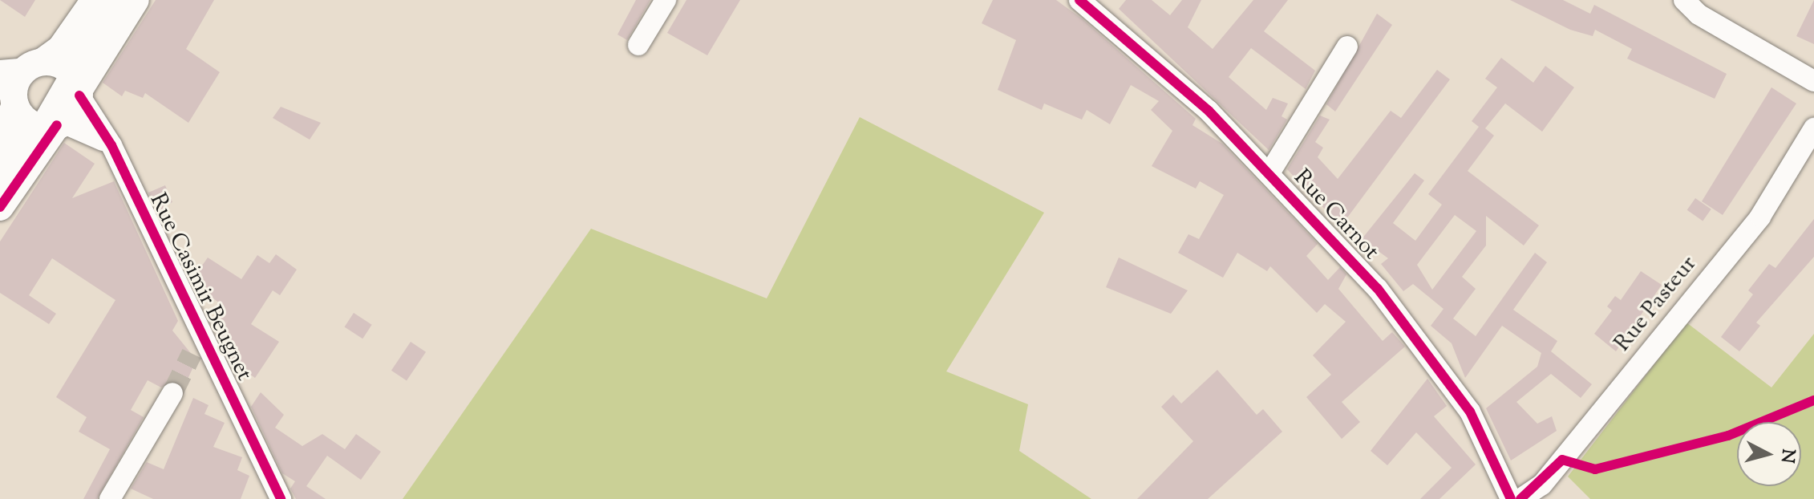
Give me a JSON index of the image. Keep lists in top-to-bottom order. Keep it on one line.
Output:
{"streets":{"street":["Rue Carnot","Rue Casimir Beugnet","Rue Pasteur"]},"north":"right"}
